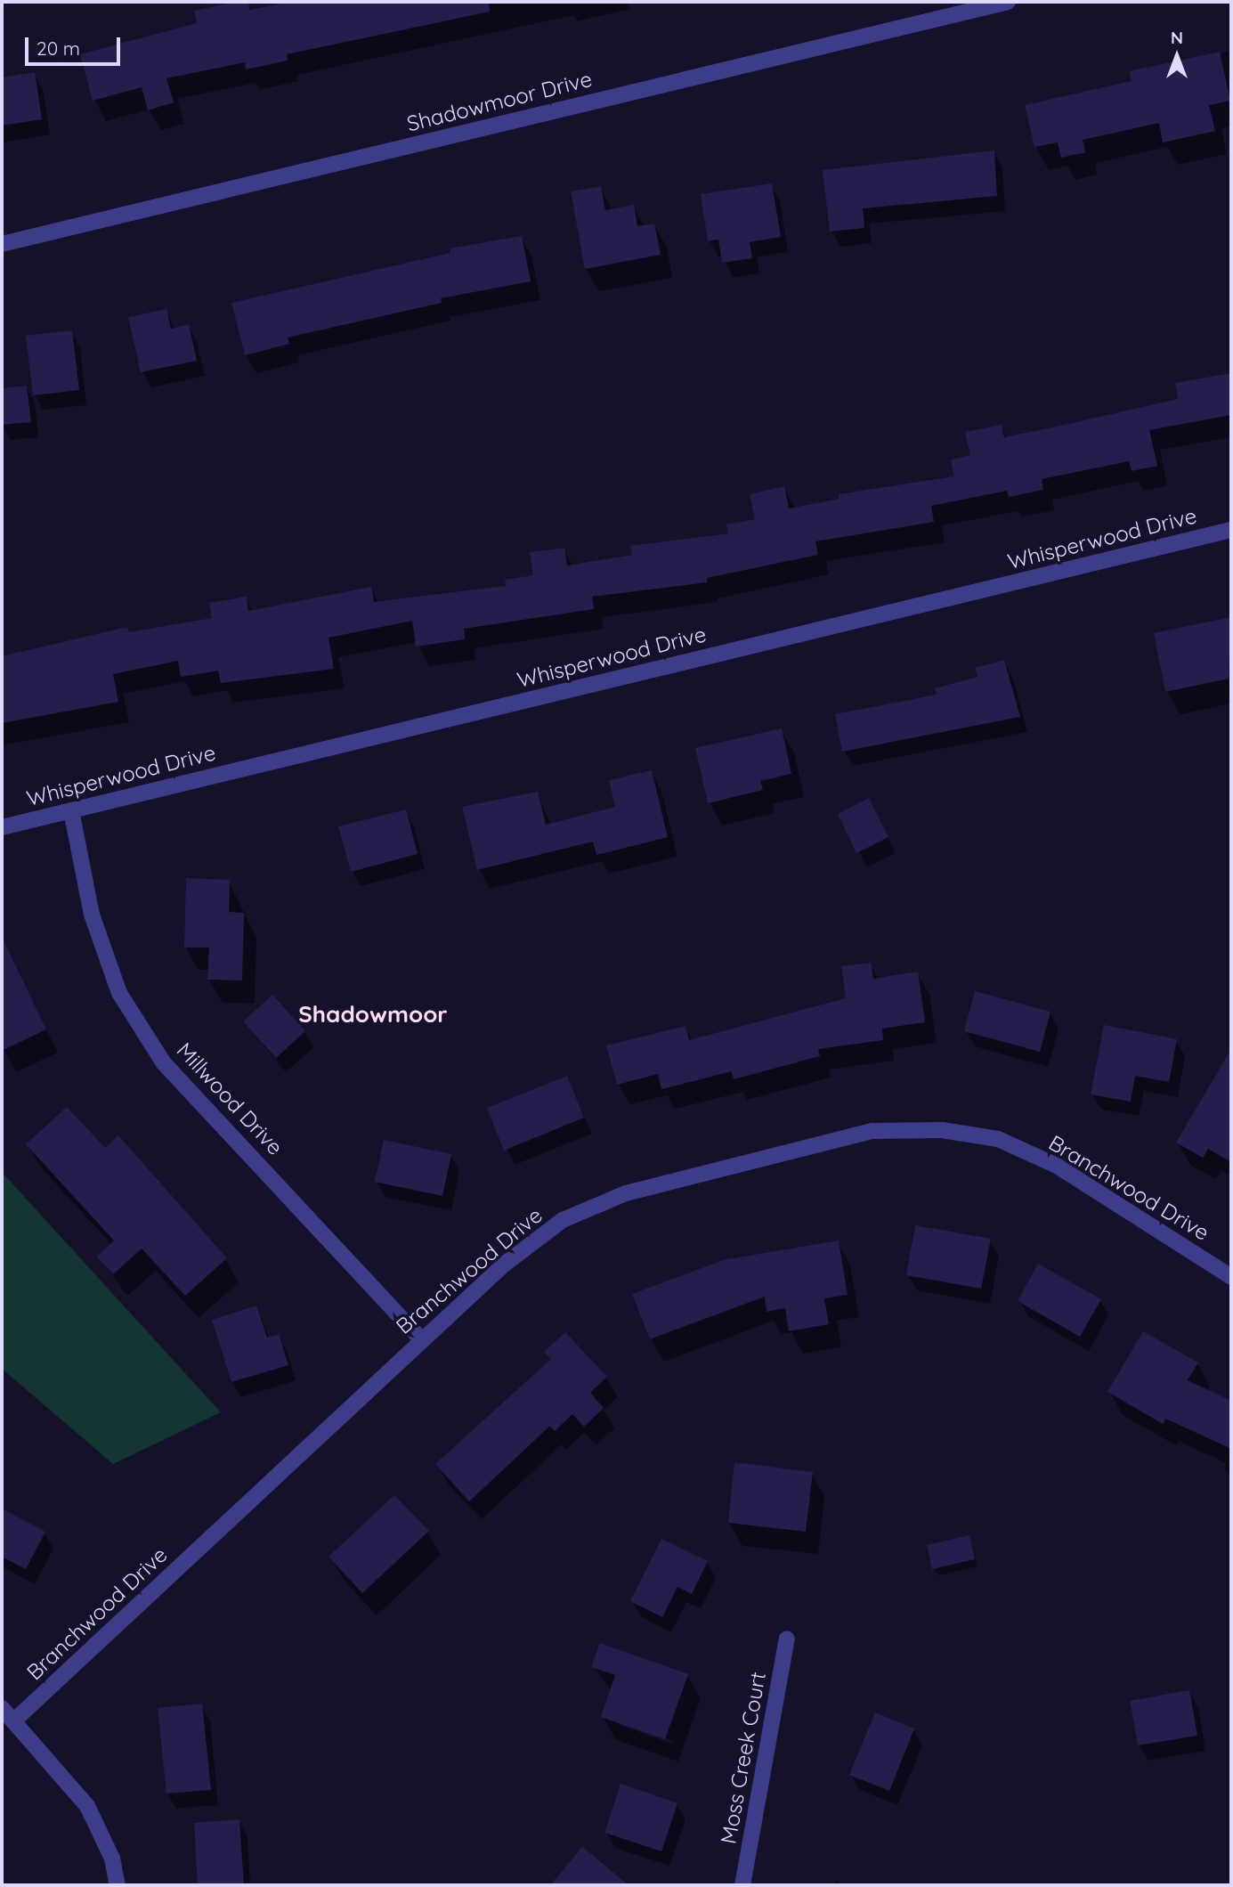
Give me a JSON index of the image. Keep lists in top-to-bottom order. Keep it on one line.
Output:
{"streets":{"street":["Shadowmoor Drive","Whisperwood Drive","Millwood Drive","Branchwood Drive","Moss Creek Court"]},"crossings":[["Whisperwood Drive","Millwood Drive"],["Millwood Drive","Branchwood Drive"]],"districts":["Shadowmoor"],"scale_bar":"20 m","north":"top"}
